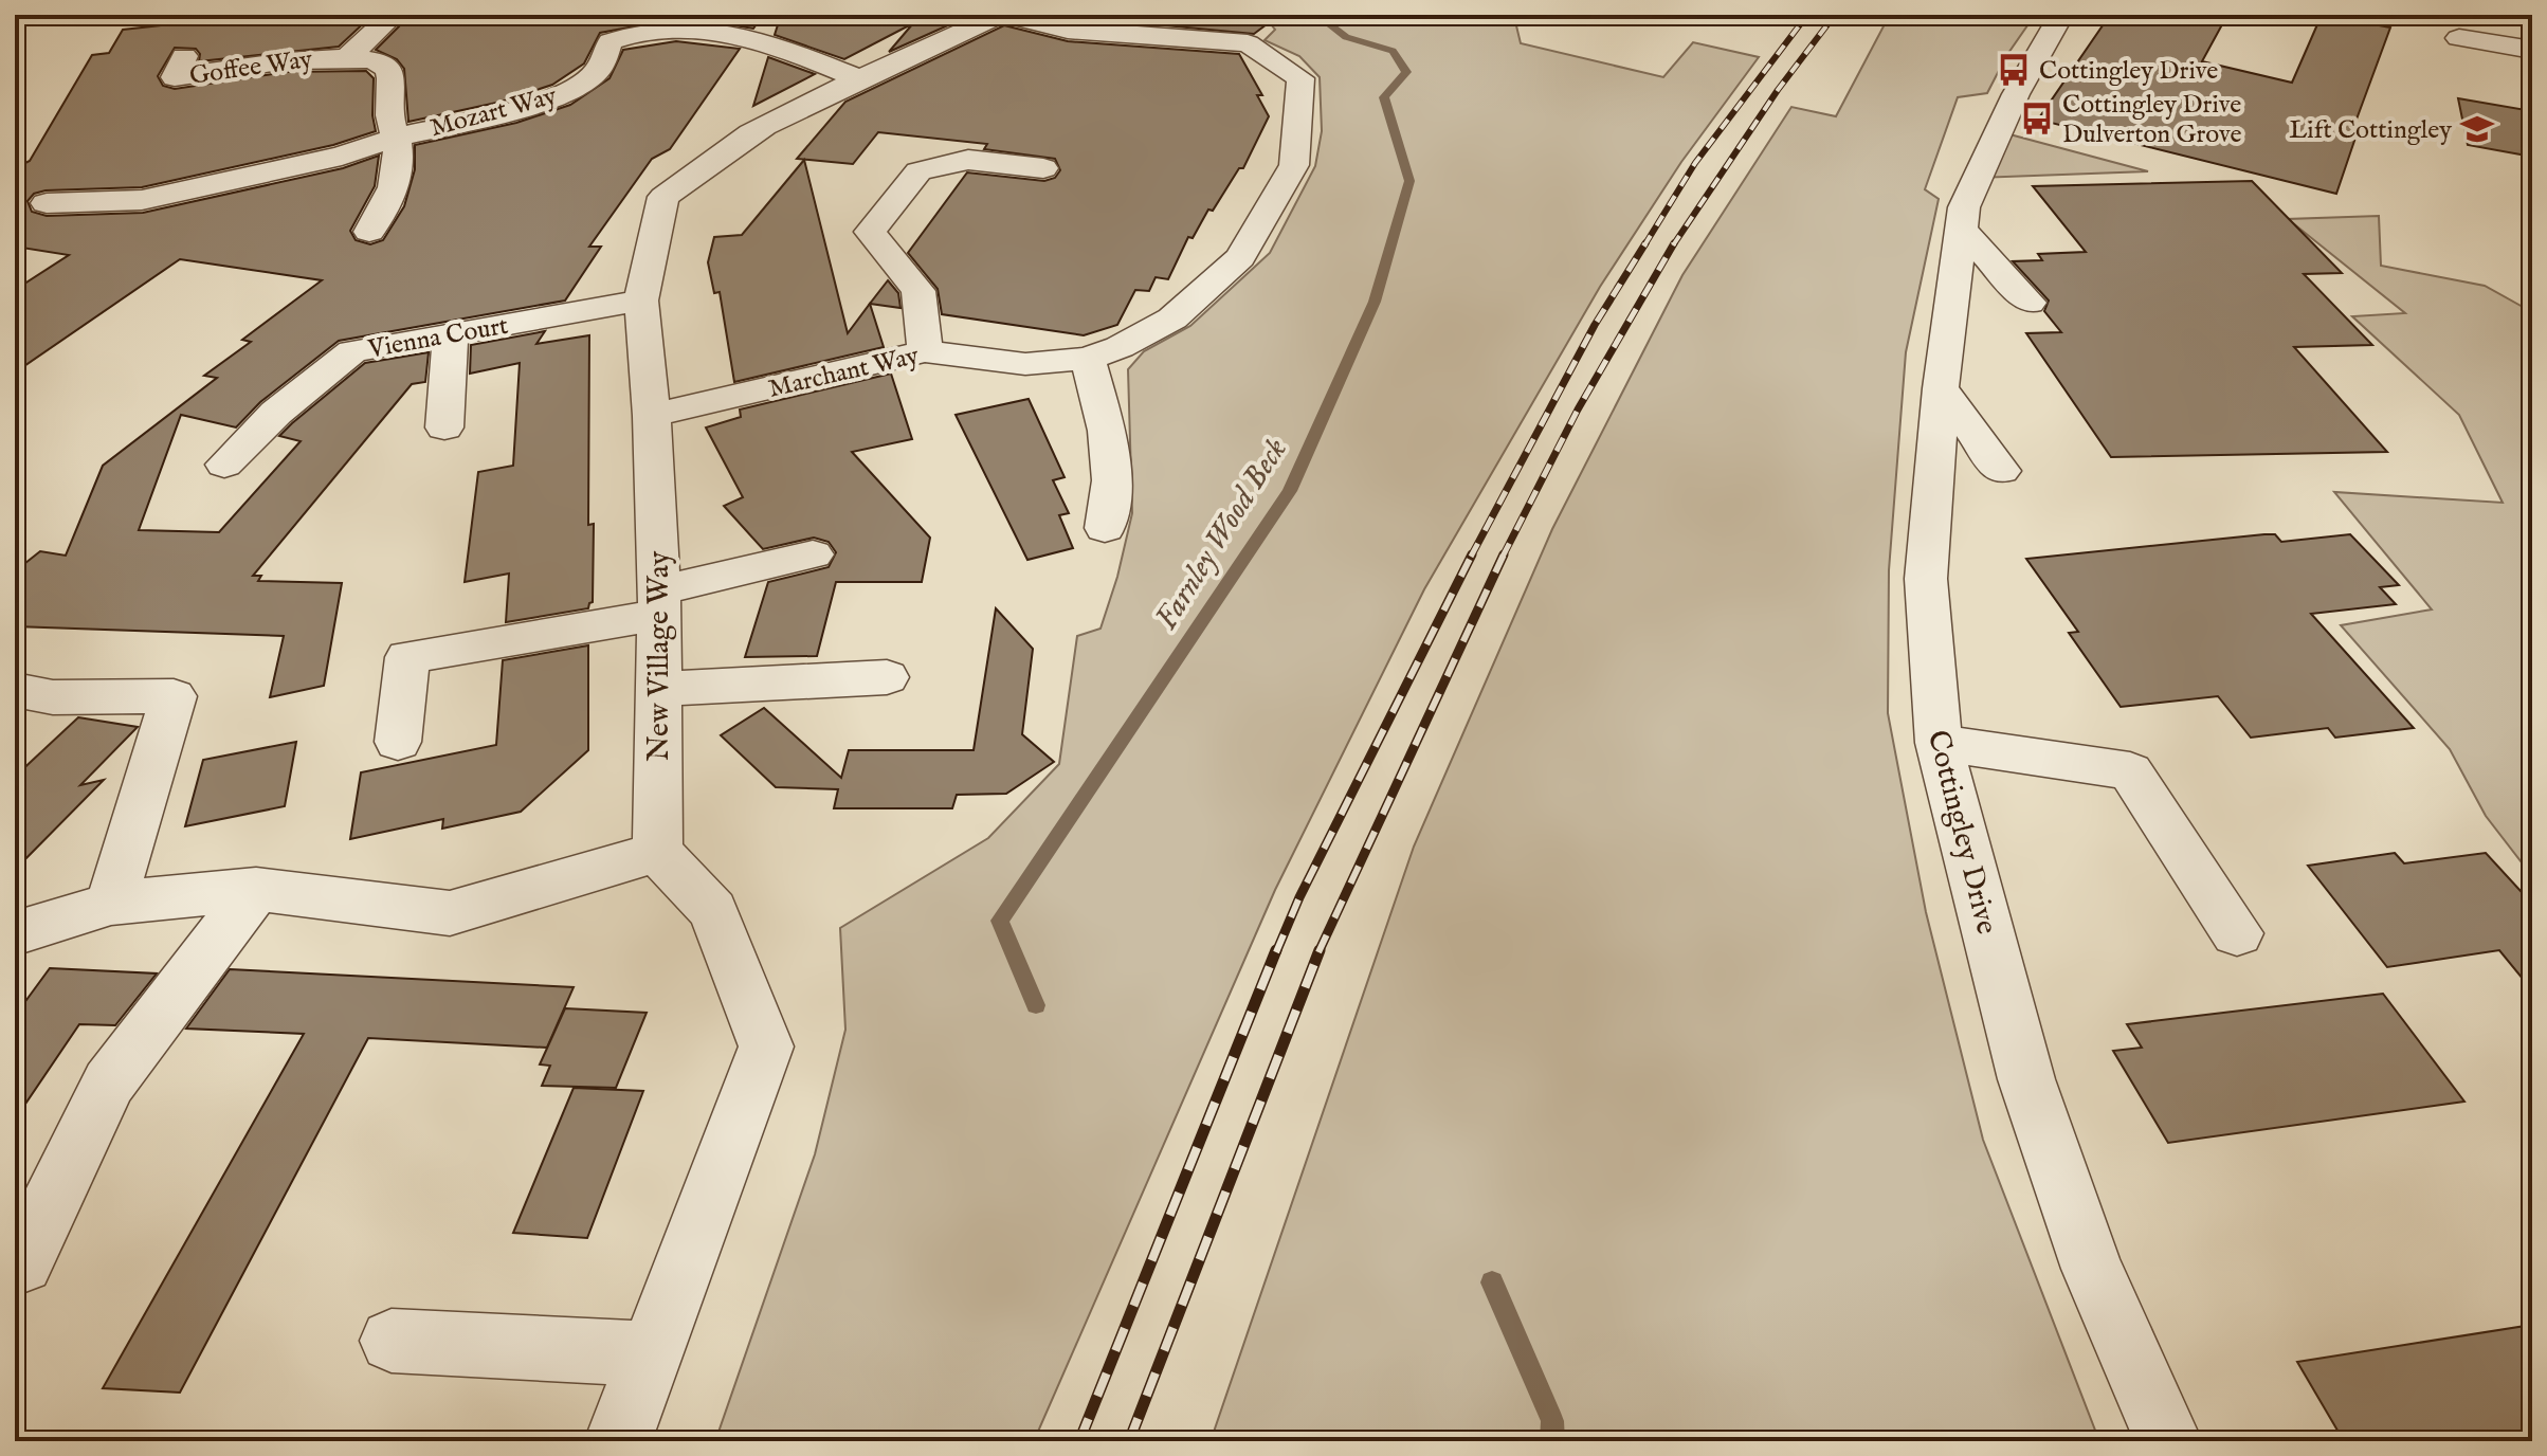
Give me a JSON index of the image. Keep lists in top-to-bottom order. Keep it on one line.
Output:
{"streets":{"street":["Goffee Way","Mozart Way","Vienna Court","Marchant Way","New Village Way","Cottingley Drive"]},"crossings":[["Goffee Way","Mozart Way"],["Mozart Way","New Village Way"],["Vienna Court","New Village Way"],["Marchant Way","New Village Way"]],"water":["Farnley Wood Beck"],"places":{"bus stop":["Cottingley Drive","Cottingley Drive Dulverton Grove"],"school or university":["Lift Cottingley"]}}
